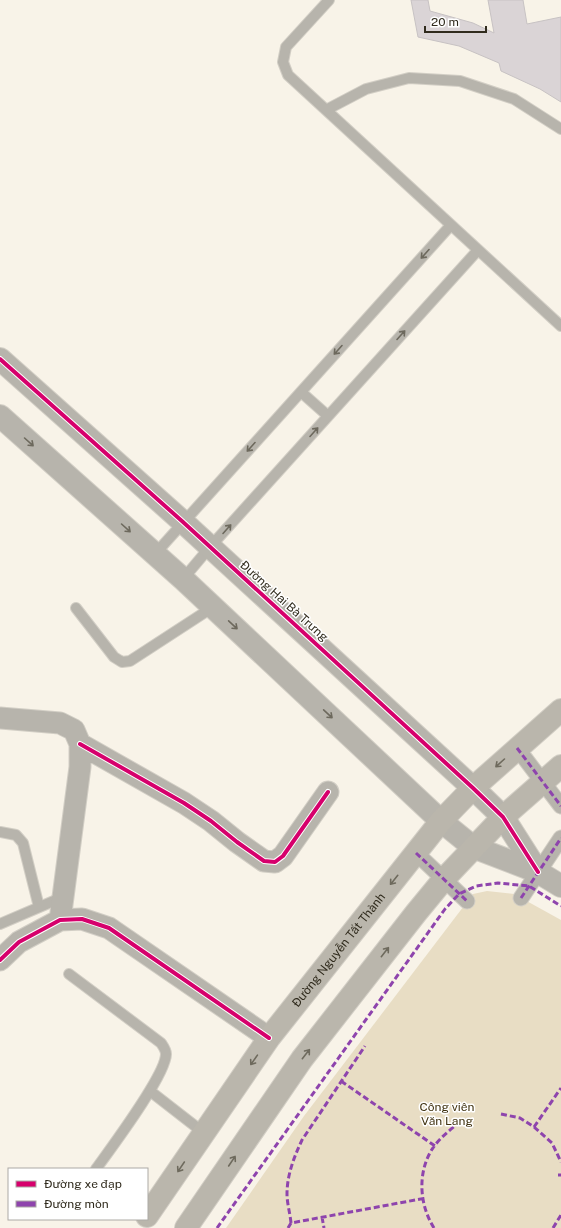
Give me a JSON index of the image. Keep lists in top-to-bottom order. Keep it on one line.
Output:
{"streets":{"main road":["Đường Nguyễn Tất Thành"],"street":["Đường Hai Bà Trưng"]},"crossings":[["Đường Hai Bà Trưng","Đường Nguyễn Tất Thành"]],"parks":["Công viên Văn Lang"],"legend":["Đường xe đạp","Đường mòn"],"scale_bar":"20 m"}
